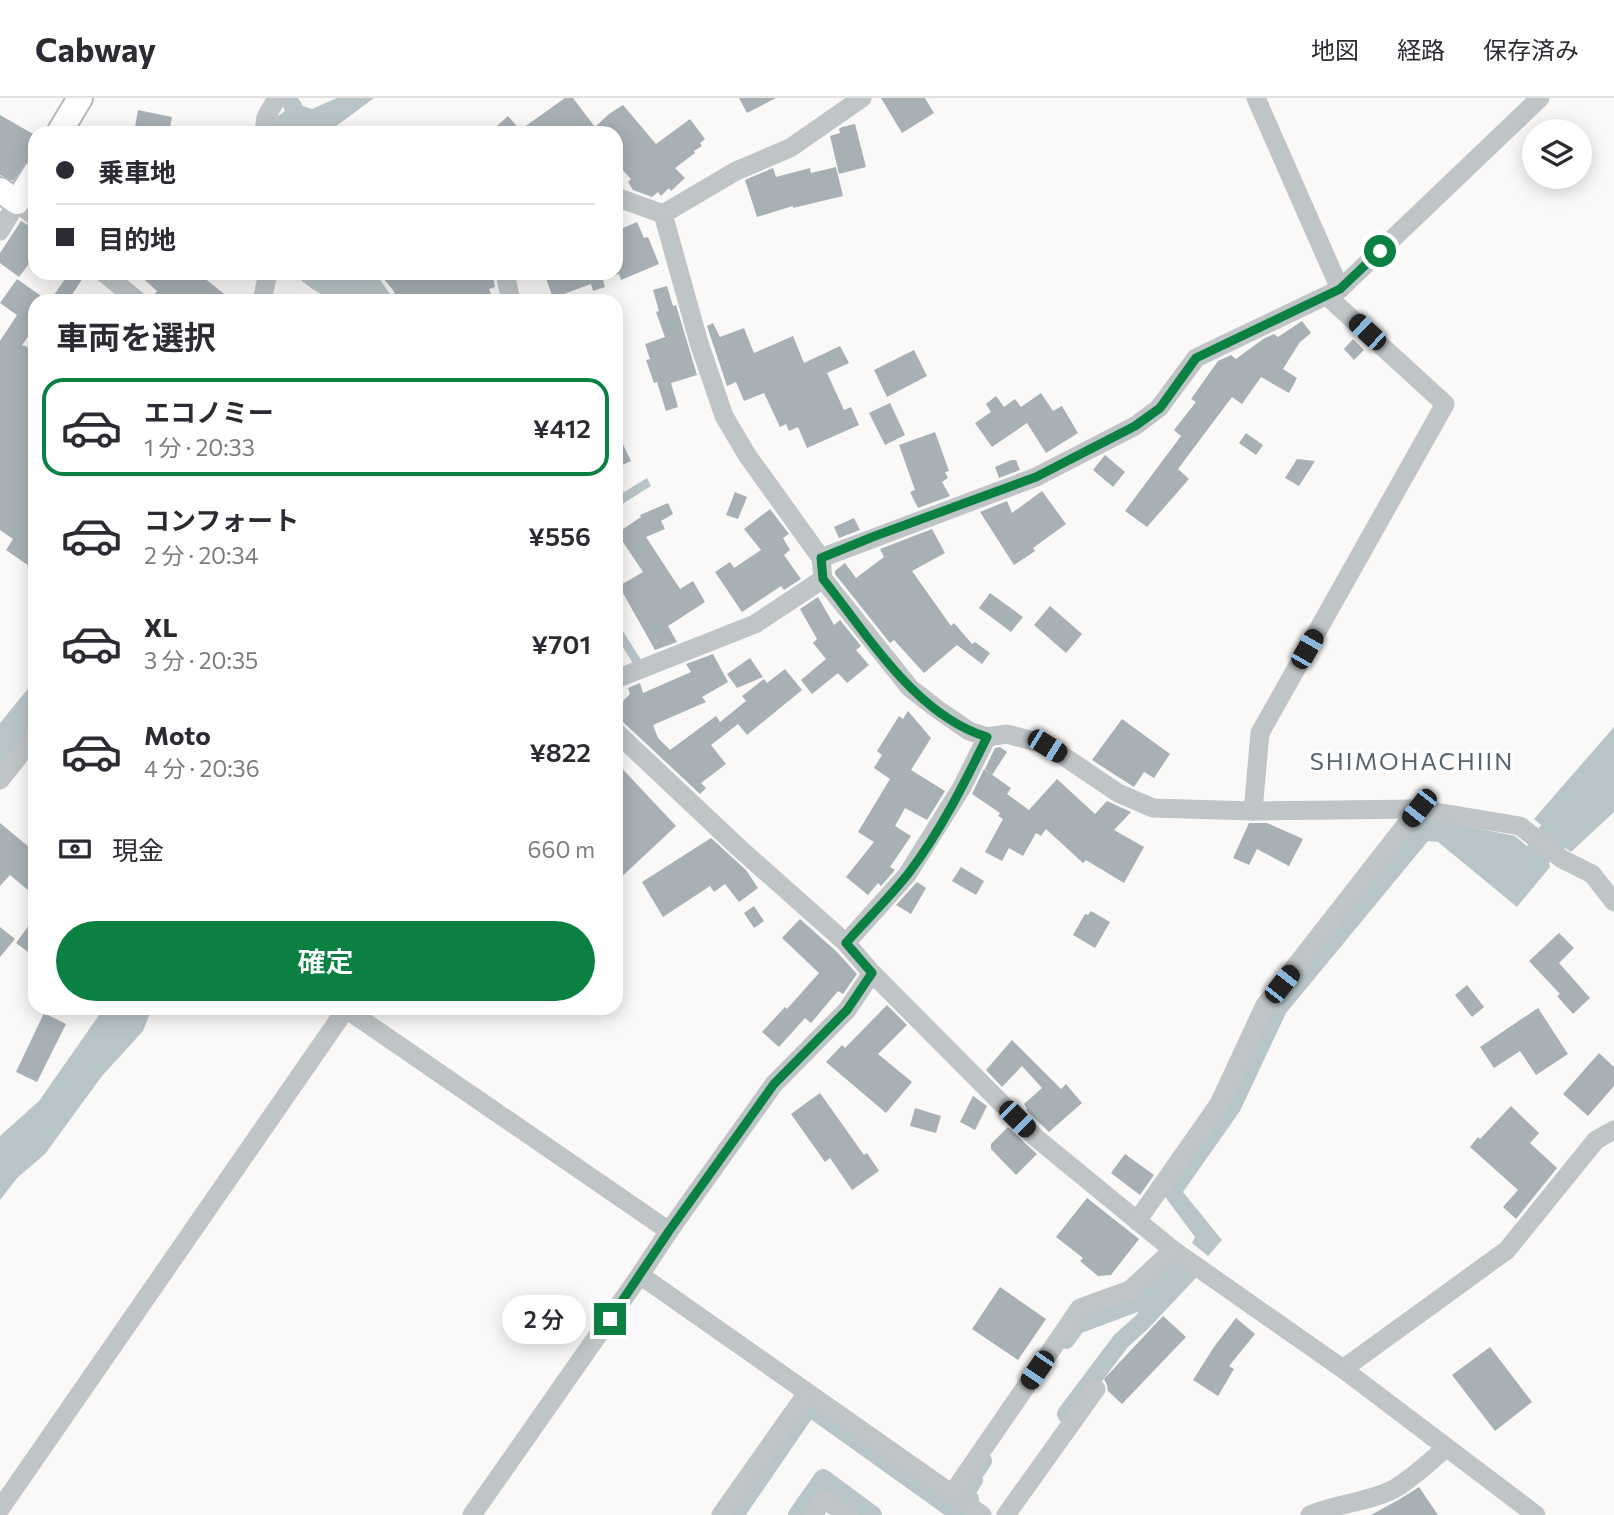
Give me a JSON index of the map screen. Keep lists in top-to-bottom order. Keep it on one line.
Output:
{"districts":["SHIMOHACHIIN"],"page":{"header":"Cabway","nav":["地図","経路","保存済み"],"banner":["乗車地","目的地"],"heading":"車両を選択","list":[{"name":"エコノミー","note":"1 分 · 20:33","value":"¥412"},{"name":"コンフォート","note":"2 分 · 20:34","value":"¥556"},{"name":"XL","note":"3 分 · 20:35","value":"¥701"},{"name":"Moto","note":"4 分 · 20:36","value":"¥822"}],"pay":["現金","660 m"],"buttons":"確定","bubble":"2 分"}}
